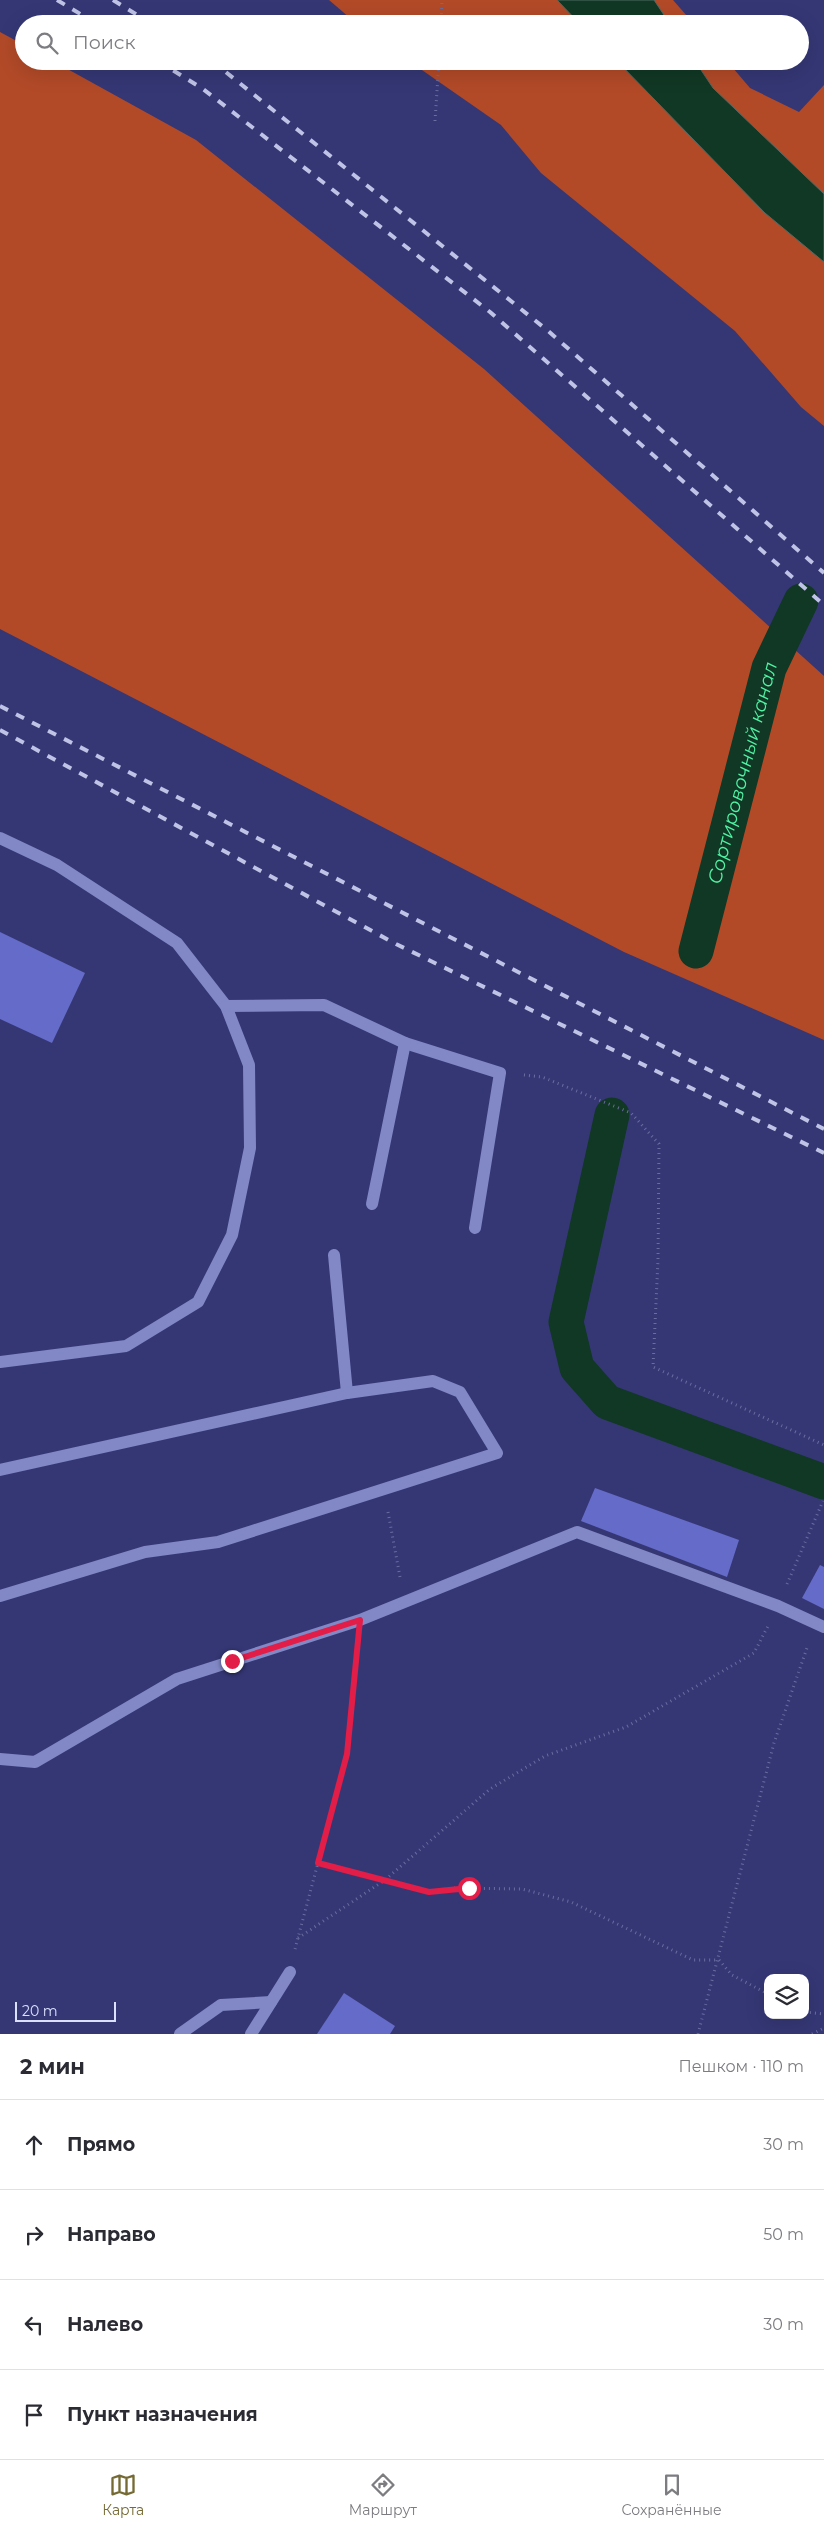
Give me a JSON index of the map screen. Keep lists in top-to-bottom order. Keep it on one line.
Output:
{"water":["Сортировочный канал"],"scale_bar":"20 m","page":{"search":"Поиск","scale":"20 m","heading":["2 мин","Пешком · 110 m"],"list":[["Прямо","30 m"],["Направо","50 m"],["Налево","30 m"],"Пункт назначения"],"nav":["Карта","Маршрут","Сохранённые"]}}
